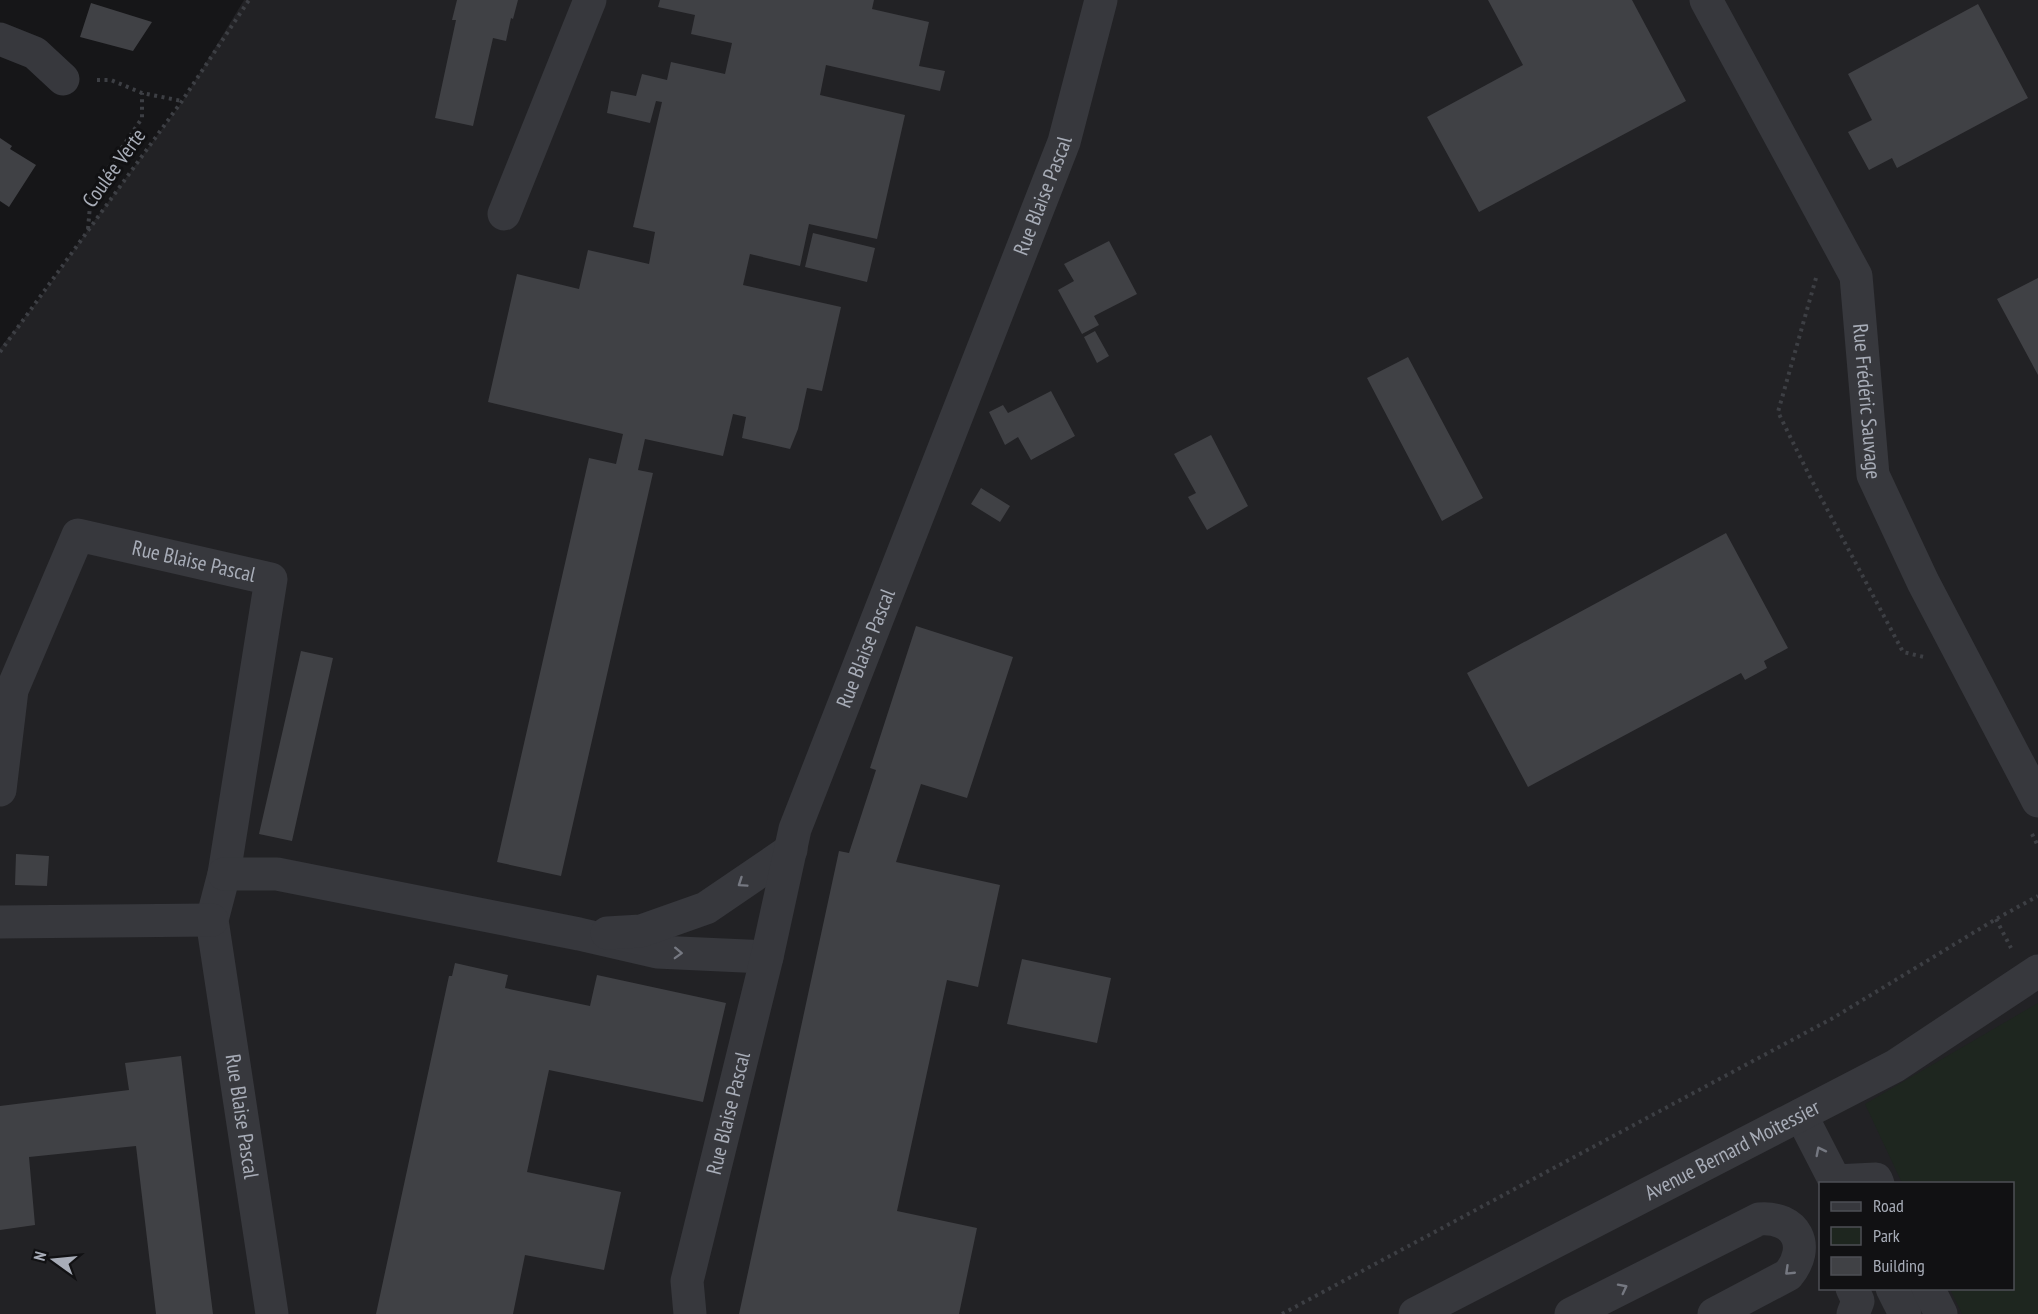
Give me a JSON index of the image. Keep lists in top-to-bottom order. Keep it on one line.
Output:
{"streets":{"street":["Rue Blaise Pascal","Rue Frédéric Sauvage","Avenue Bernard Moitessier"],"path":["Coulée Verte"]},"legend":["Road","Park","Building"],"north":"left"}
